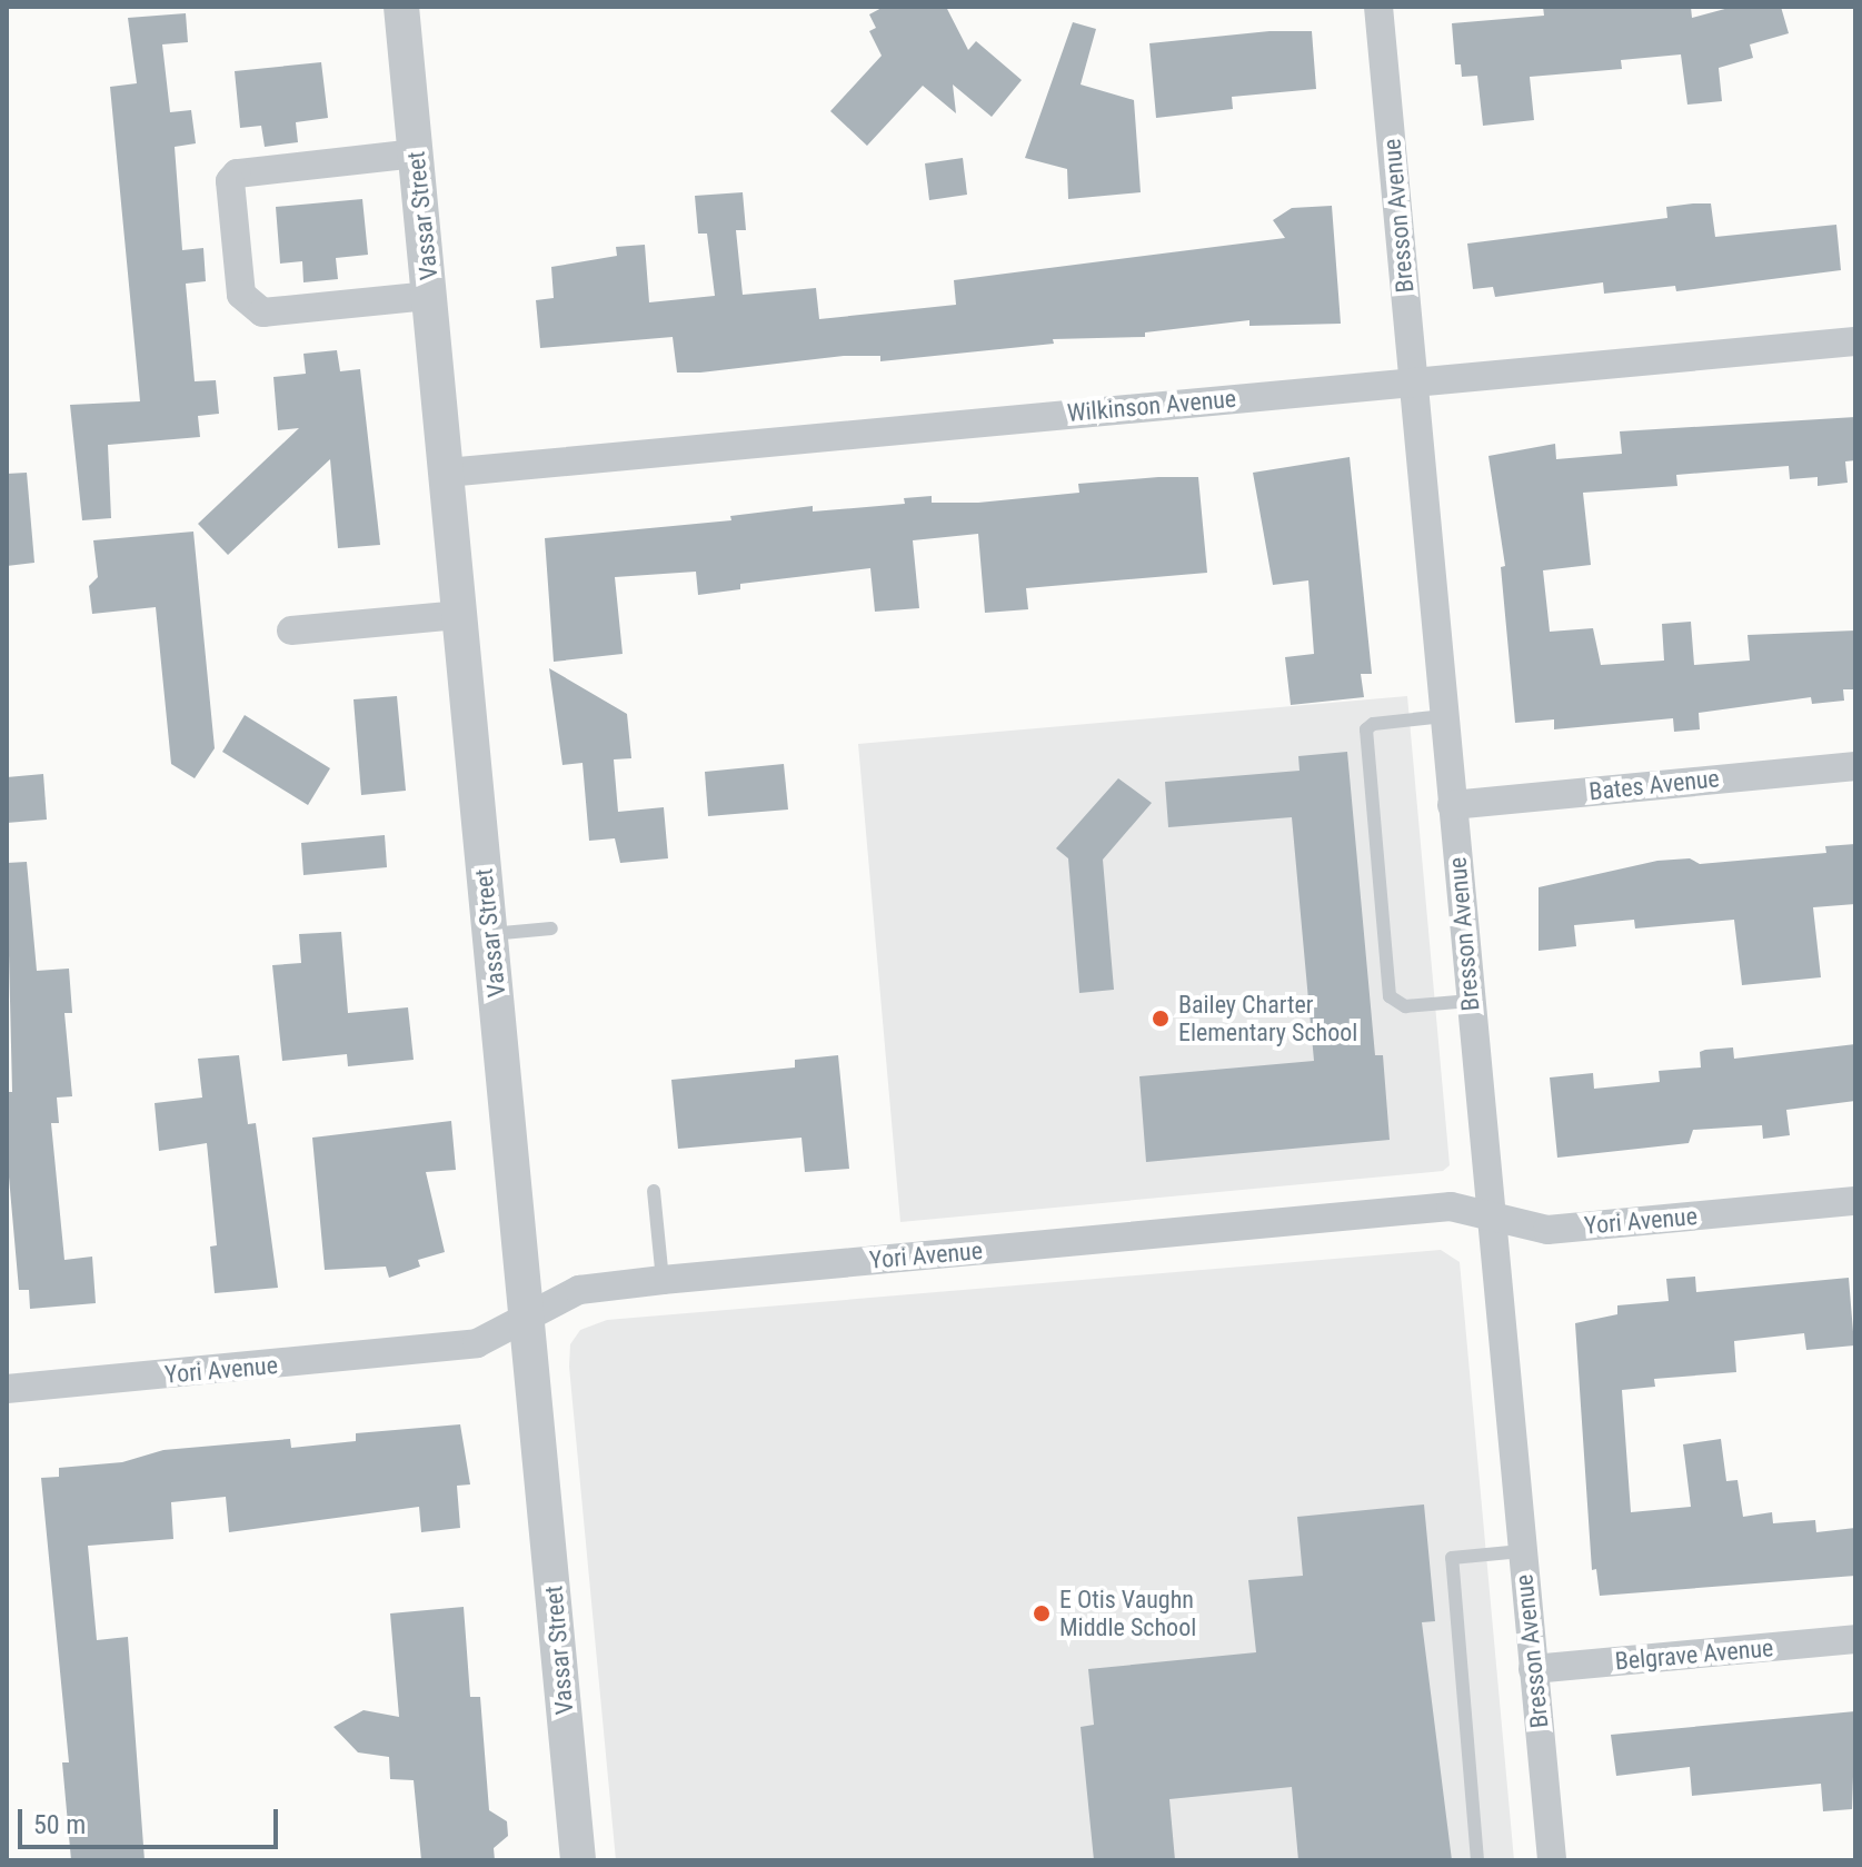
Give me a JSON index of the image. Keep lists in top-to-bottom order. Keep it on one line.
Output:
{"streets":{"street":["Vassar Street","Bresson Avenue","Wilkinson Avenue","Bates Avenue","Yori Avenue","Belgrave Avenue"]},"crossings":[["Vassar Street","Wilkinson Avenue"],["Vassar Street","Yori Avenue"],["Bresson Avenue","Wilkinson Avenue"],["Bresson Avenue","Bates Avenue"],["Bresson Avenue","Yori Avenue"],["Bresson Avenue","Belgrave Avenue"]],"places":["Bailey Charter Elementary School","E Otis Vaughn Middle School"],"scale_bar":"50 m"}
